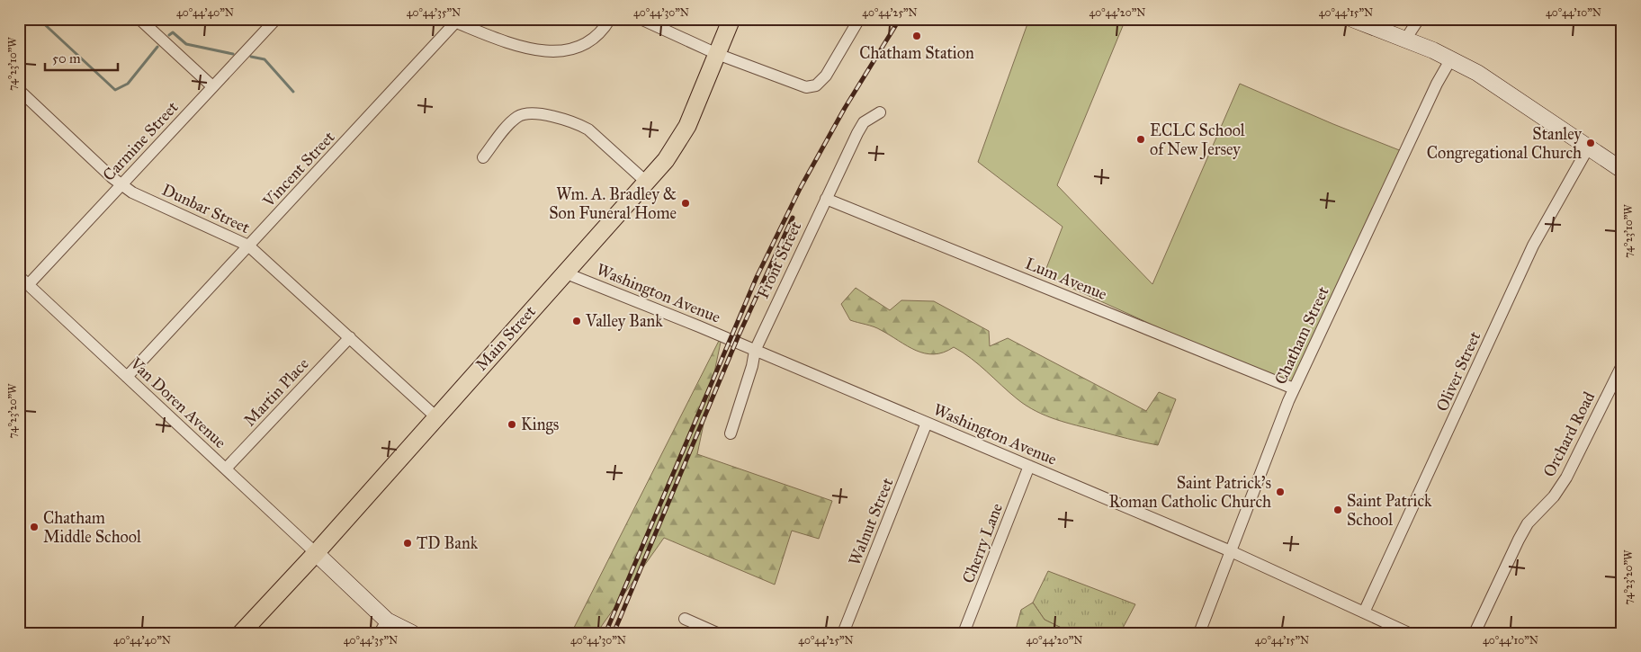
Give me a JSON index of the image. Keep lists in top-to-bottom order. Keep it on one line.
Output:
{"streets":{"main road":["Main Street"],"street":["Carmine Street","Vincent Street","Dunbar Street","Front Street","Lum Avenue","Washington Avenue","Chatham Street","Oliver Street","Martin Place","Van Doren Avenue","Orchard Road","Walnut Street","Cherry Lane"]},"crossings":[["Carmine Street","Dunbar Street"],["Carmine Street","Van Doren Avenue"],["Vincent Street","Dunbar Street"],["Vincent Street","Van Doren Avenue"],["Dunbar Street","Main Street"],["Dunbar Street","Martin Place"],["Front Street","Lum Avenue"],["Front Street","Washington Avenue"],["Lum Avenue","Chatham Street"],["Washington Avenue","Chatham Street"],["Washington Avenue","Main Street"],["Washington Avenue","Oliver Street"],["Washington Avenue","Walnut Street"],["Washington Avenue","Cherry Lane"],["Main Street","Van Doren Avenue"],["Martin Place","Van Doren Avenue"]],"places":["Chatham Station","ECLC School of New Jersey","Stanley Congregational Church","Wm. A. Bradley & Son Funeral Home","Valley Bank","Kings","Saint Patrick's Roman Catholic Church","Saint Patrick School","Chatham Middle School","TD Bank"],"scale_bar":"50 m","coordinates":["40°44'40\"N","40°44'35\"N","40°44'30\"N","40°44'25\"N","40°44'20\"N","40°44'15\"N","40°44'10\"N","74°23'10\"W","74°23'20\"W"]}
